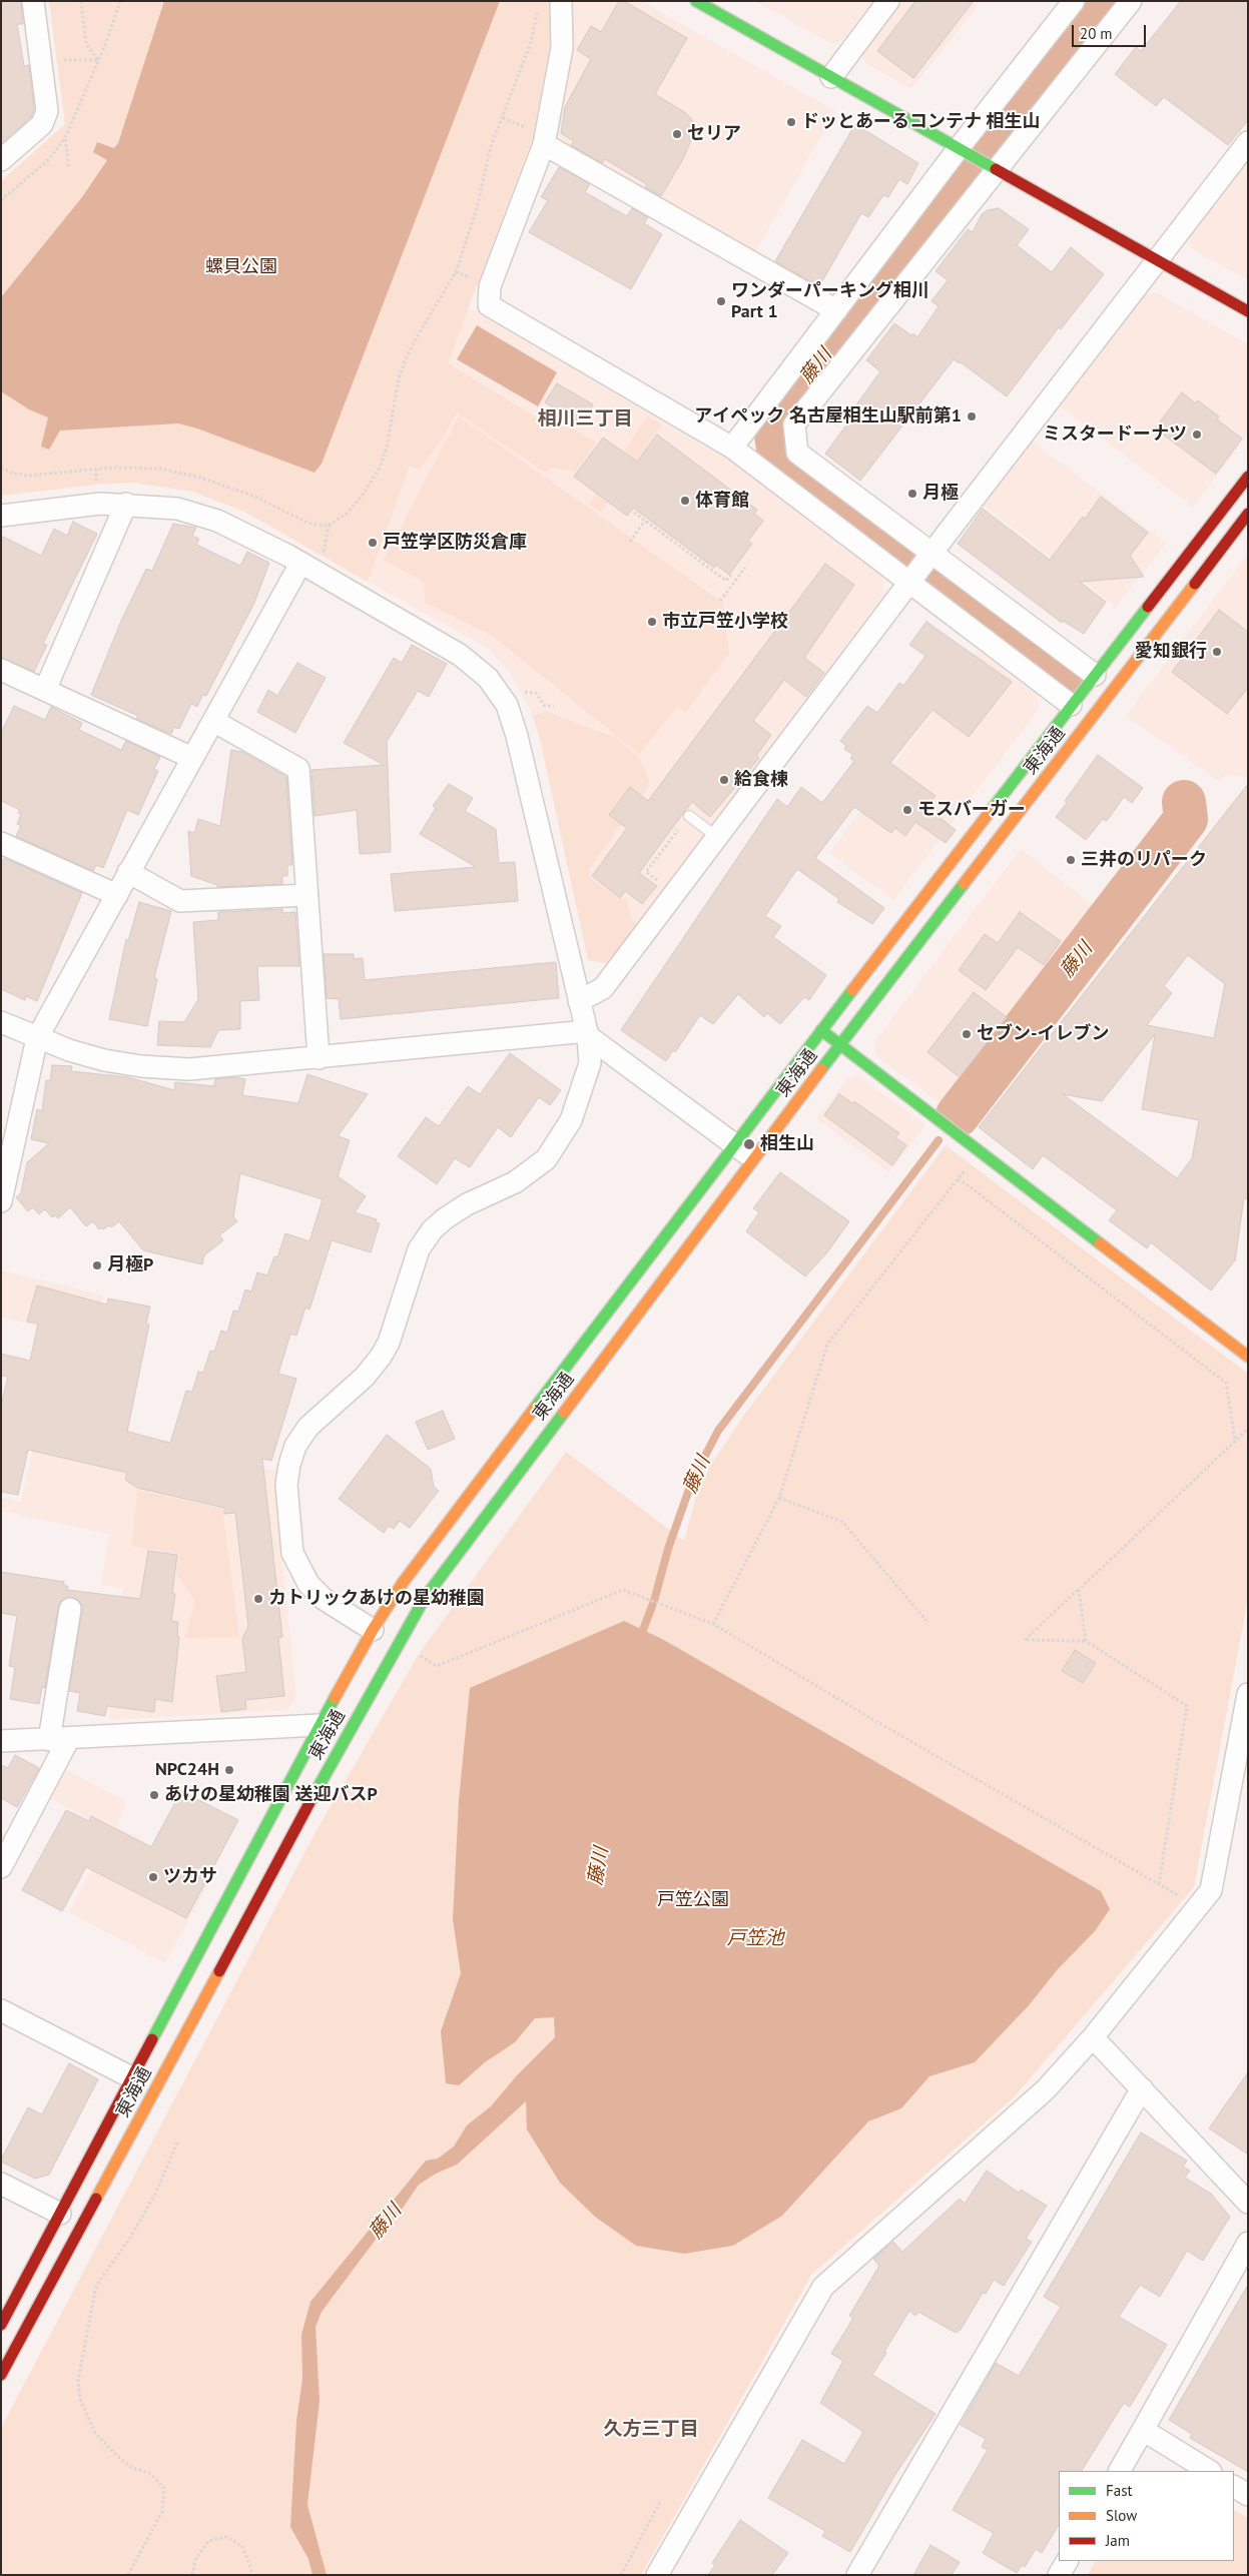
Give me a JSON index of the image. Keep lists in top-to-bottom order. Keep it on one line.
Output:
{"streets":{"main road":["東海通"]},"districts":["相川三丁目","久方三丁目"],"water":["藤川","戸笠池"],"parks":["螺貝公園","戸笠公園"],"places":["ドッとあーるコンテナ 相生山","セリア","ワンダーパーキング相川 Part 1","アイペック 名古屋相生山駅前第1","ミスタードーナツ","月極","体育館","戸笠学区防災倉庫","市立戸笠小学校","愛知銀行","給食棟","モスバーガー","三井のリパーク","セブン-イレブン","相生山","月極P","カトリックあけの星幼稚園","NPC24H","あけの星幼稚園 送迎バスP","ツカサ"],"legend":["Fast","Slow","Jam"],"scale_bar":"20 m"}
